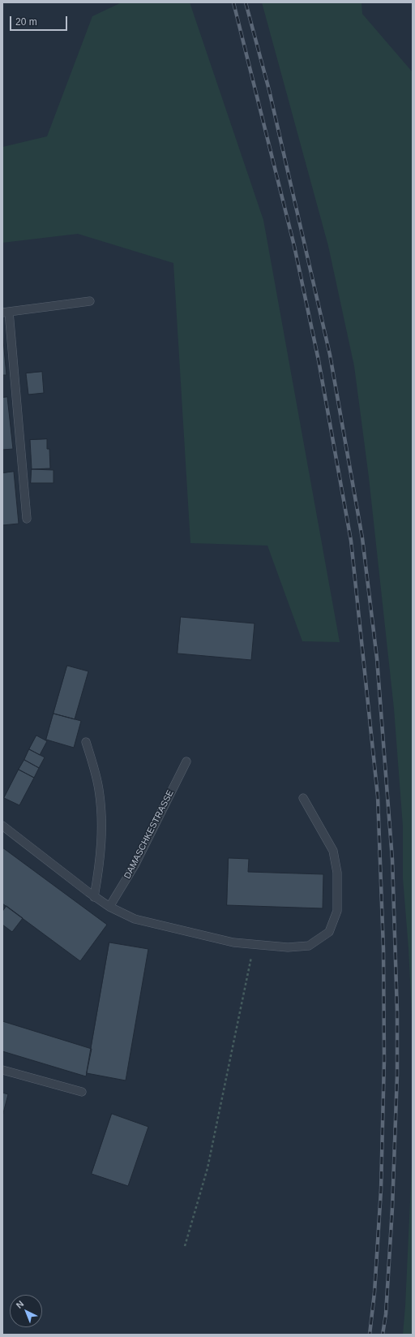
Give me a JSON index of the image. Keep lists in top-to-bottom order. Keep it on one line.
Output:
{"streets":{"lane":["DAMASCHKESTRASSE"]},"scale_bar":"20 m","north":"top left"}
